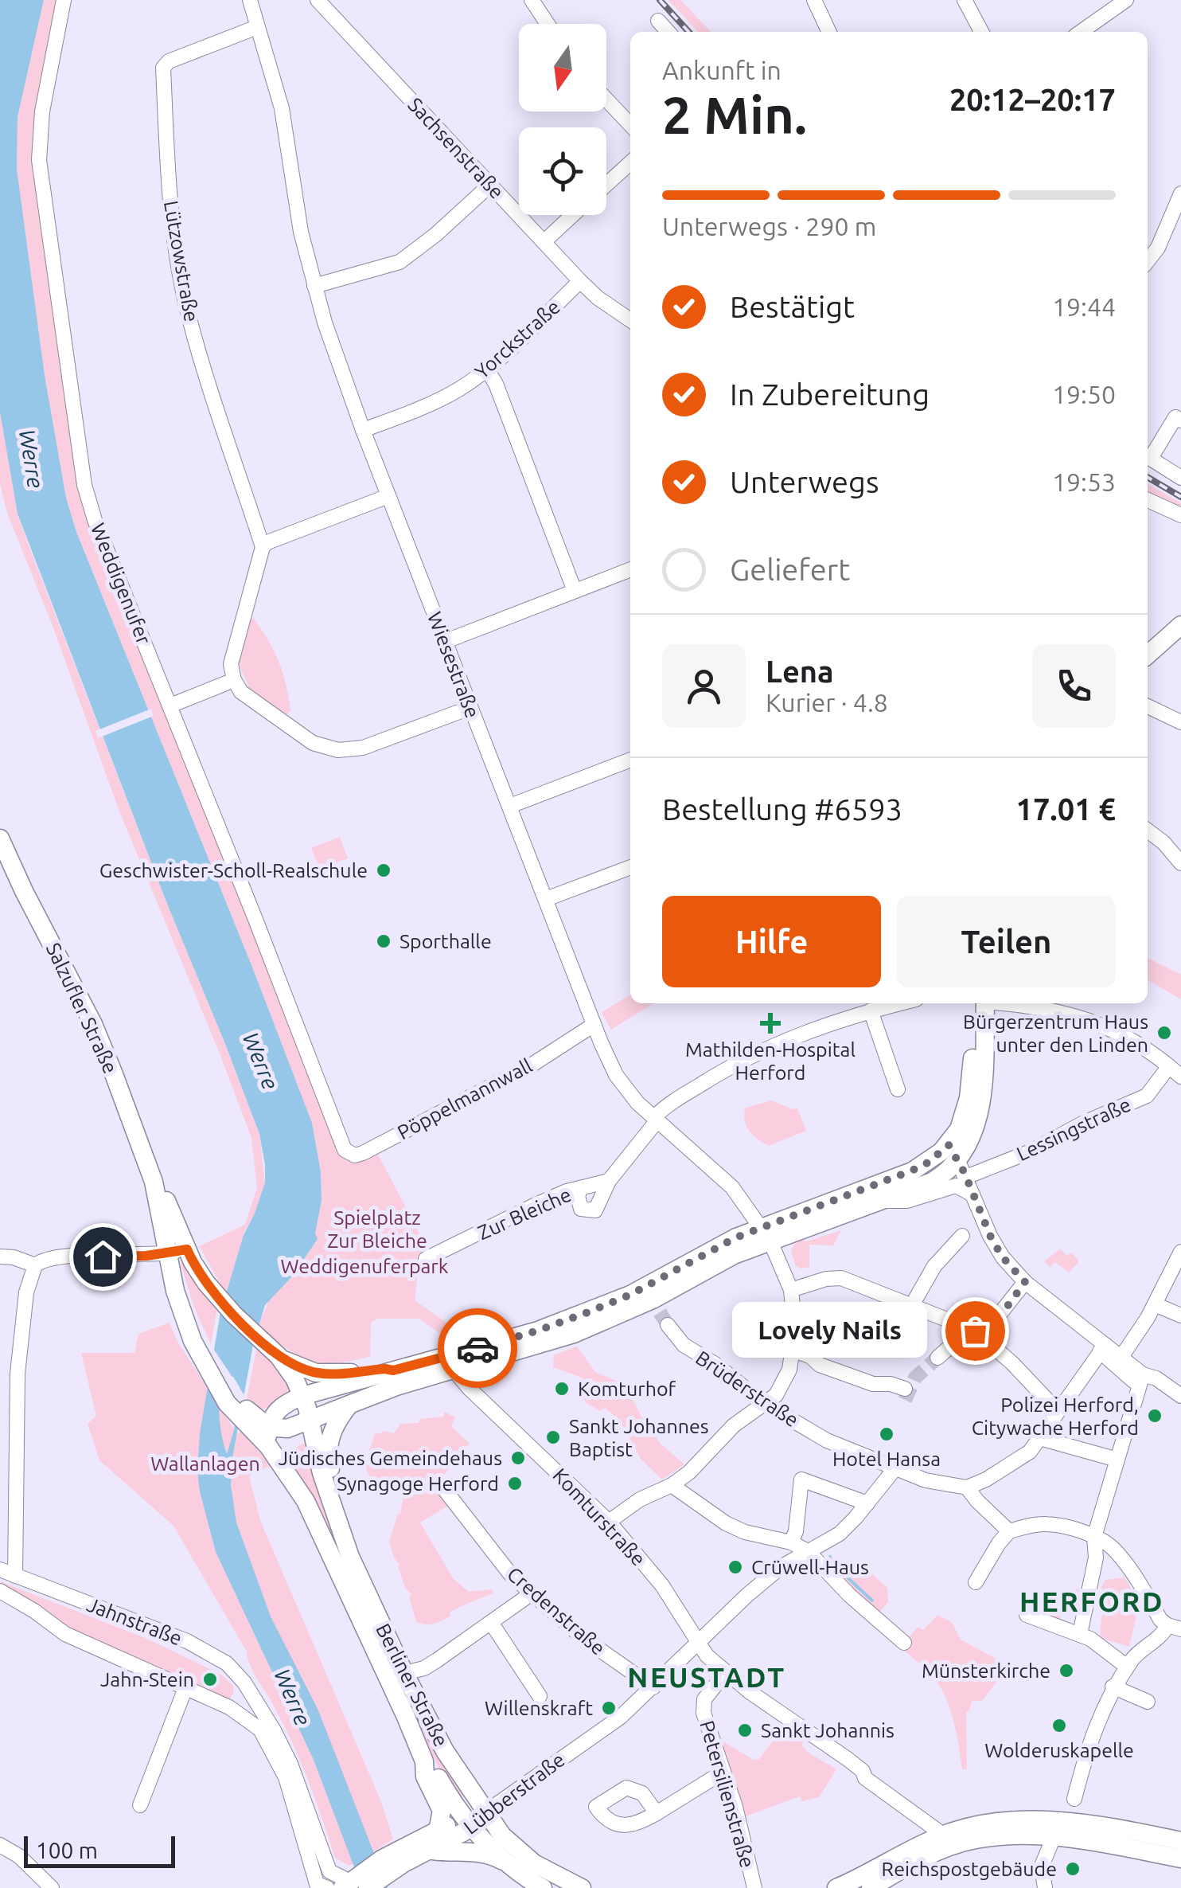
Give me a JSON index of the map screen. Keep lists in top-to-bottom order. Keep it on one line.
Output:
{"streets":{"main road":["Salzufler Straße","Berliner Straße","Lübberstraße"],"street":["Sachsenstraße","Lützowstraße","Yorckstraße","Weddigenufer","Wiesestraße","Pöppelmannwall","Lessingstraße","Zur Bleiche","Brüderstraße","Komturstraße","Credenstraße","Jahnstraße","Petersilienstraße"]},"crossings":[["Sachsenstraße","Yorckstraße"],["Lützowstraße","Wiesestraße"],["Yorckstraße","Wiesestraße"],["Weddigenufer","Pöppelmannwall"],["Wiesestraße","Pöppelmannwall"],["Wiesestraße","Zur Bleiche"],["Wiesestraße","Brüderstraße"],["Wiesestraße","Komturstraße"],["Salzufler Straße","Berliner Straße"],["Brüderstraße","Lübberstraße"],["Komturstraße","Lübberstraße"],["Komturstraße","Petersilienstraße"],["Credenstraße","Lübberstraße"],["Jahnstraße","Lübberstraße"],["Berliner Straße","Lübberstraße"]],"districts":["HERFORD","NEUSTADT"],"water":["Werre"],"parks":["Spielplatz Zur Bleiche","Weddigenuferpark","Wallanlagen"],"places":{"other":["Geschwister-Scholl-Realschule","Sporthalle","Bürgerzentrum Haus unter den Linden","Lovely Nails","Komturhof","Polizei Herford, Citywache Herford","Hotel Hansa","Sankt Johannes Baptist","Jüdisches Gemeindehaus","Synagoge Herford","Crüwell-Haus","Münsterkirche","Jahn-Stein","Willenskraft","Wolderuskapelle","Sankt Johannis","Reichspostgebäude"],"health":["Mathilden-Hospital Herford"]},"scale_bar":"100 m","north":"bottom","page":{"heading":["2 Min.","Ankunft in","20:12–20:17"],"panel":["Lena","Kurier · 4.8","Bestellung #6593","17.01 €"],"bar":"Unterwegs · 290 m","list":[["Bestätigt","19:44"],["In Zubereitung","19:50"],["Unterwegs","19:53"],"Geliefert"],"buttons":["Hilfe","Teilen"],"bubble":"Lovely Nails","scale":"100 m"}}
